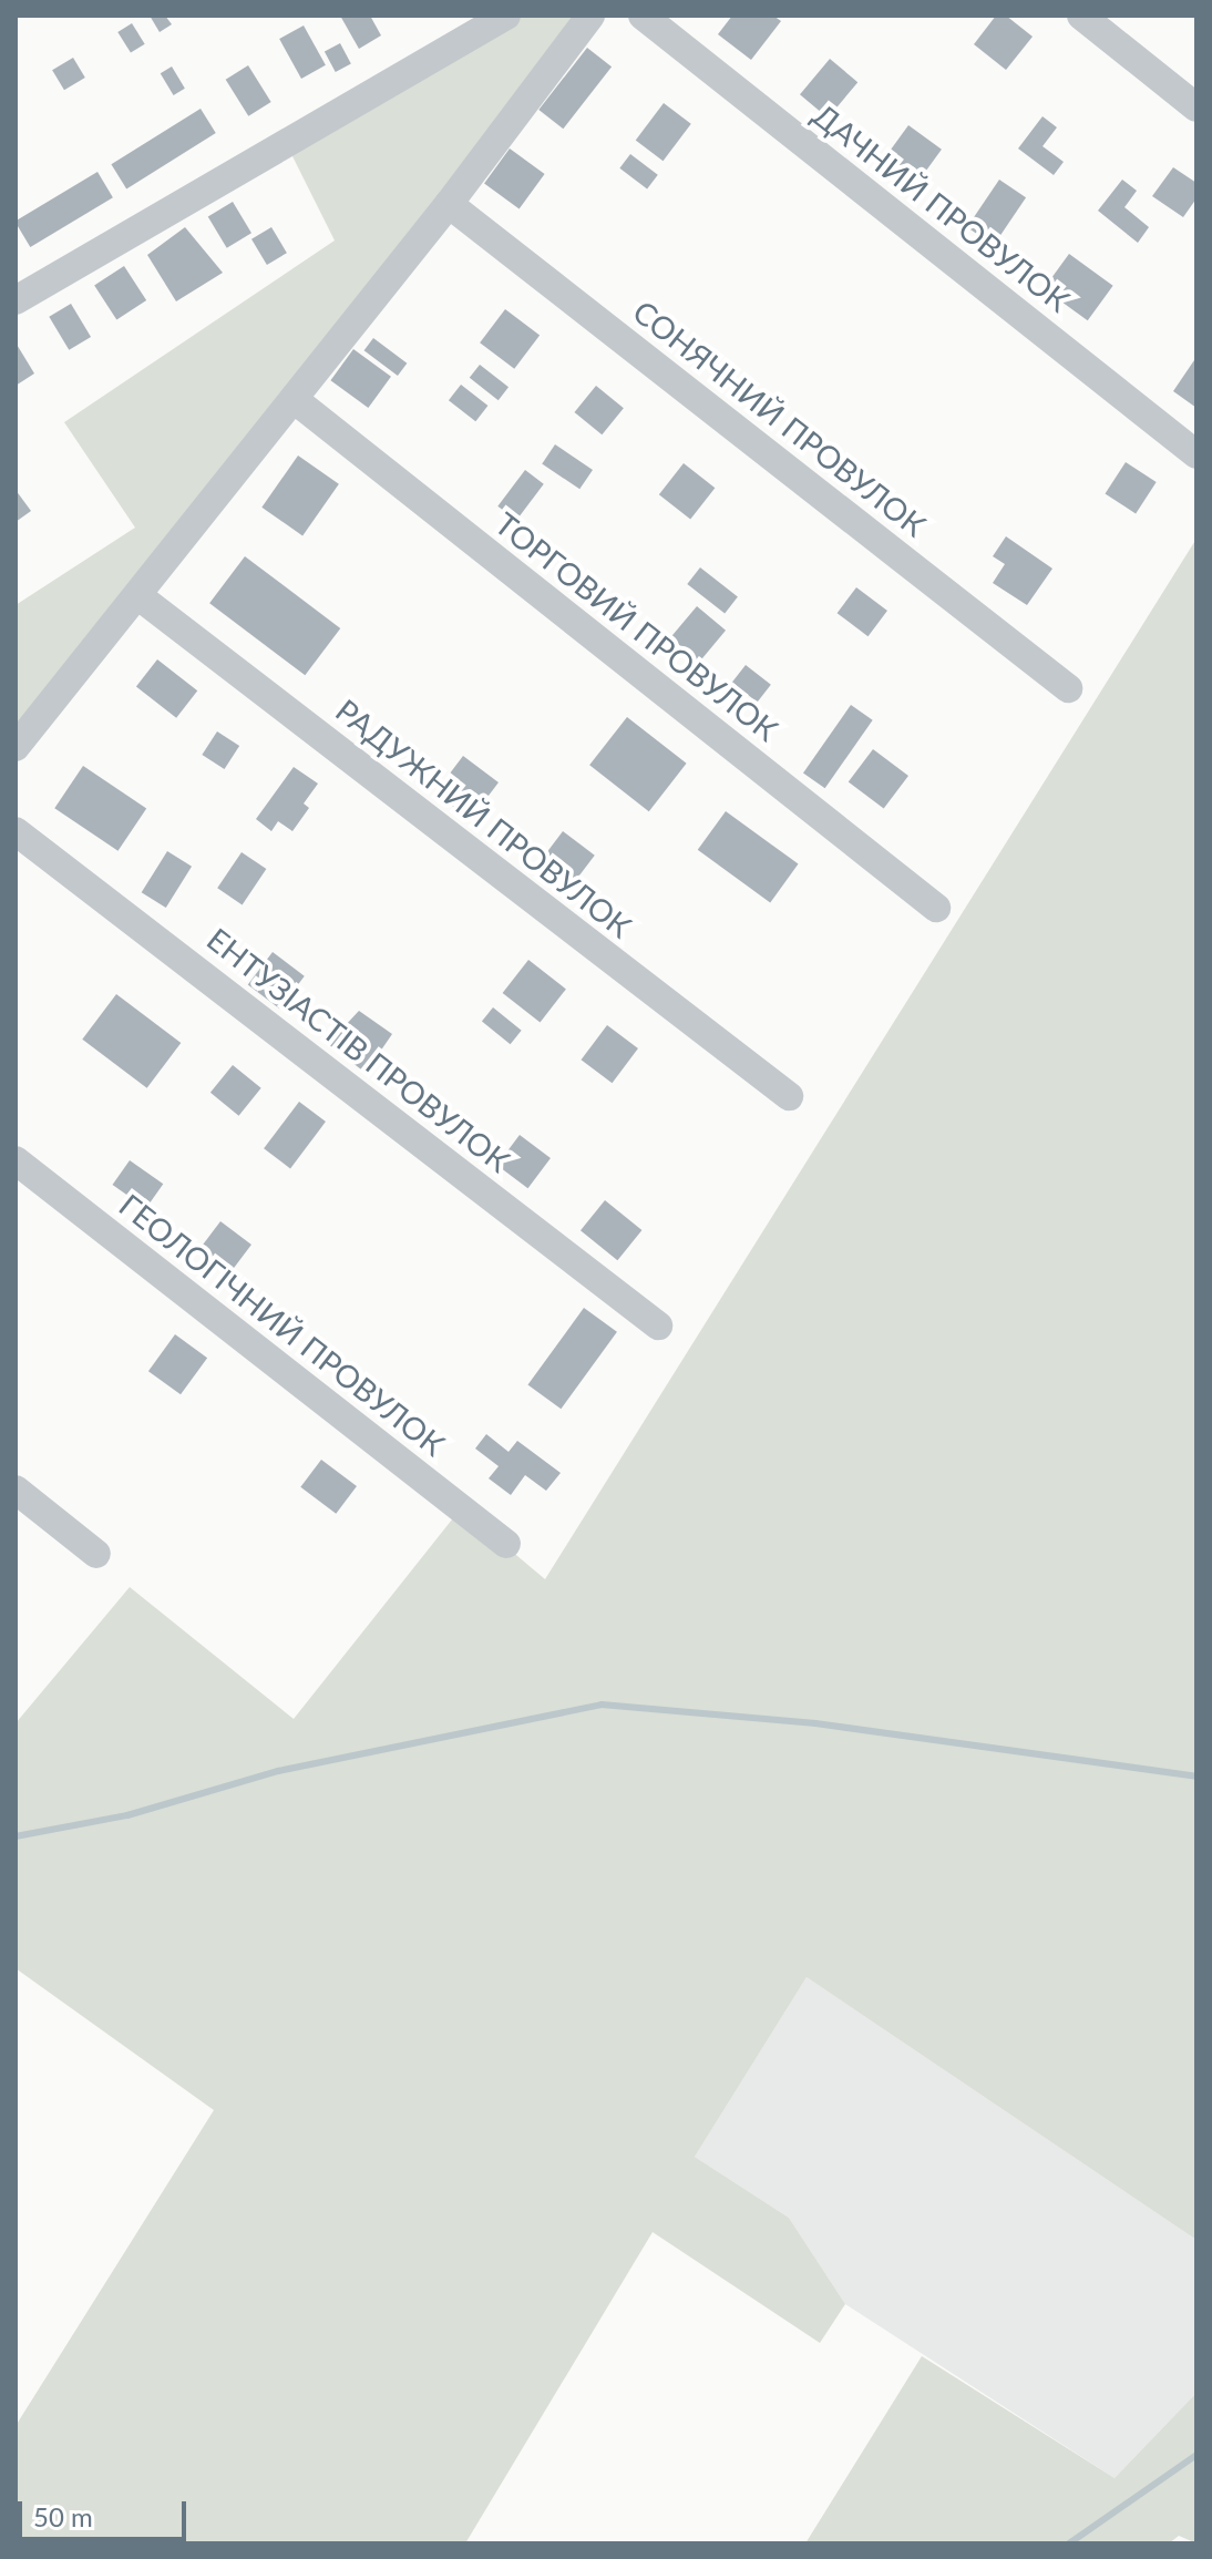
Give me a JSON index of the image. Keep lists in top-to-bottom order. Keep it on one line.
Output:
{"streets":{"street":["ДАЧНИЙ ПРОВУЛОК","СОНЯЧНИЙ ПРОВУЛОК","ТОРГОВИЙ ПРОВУЛОК","РАДУЖНИЙ ПРОВУЛОК","ЕНТУЗІАСТІВ ПРОВУЛОК","ГЕОЛОГІЧНИЙ ПРОВУЛОК"]},"scale_bar":"50 m"}
